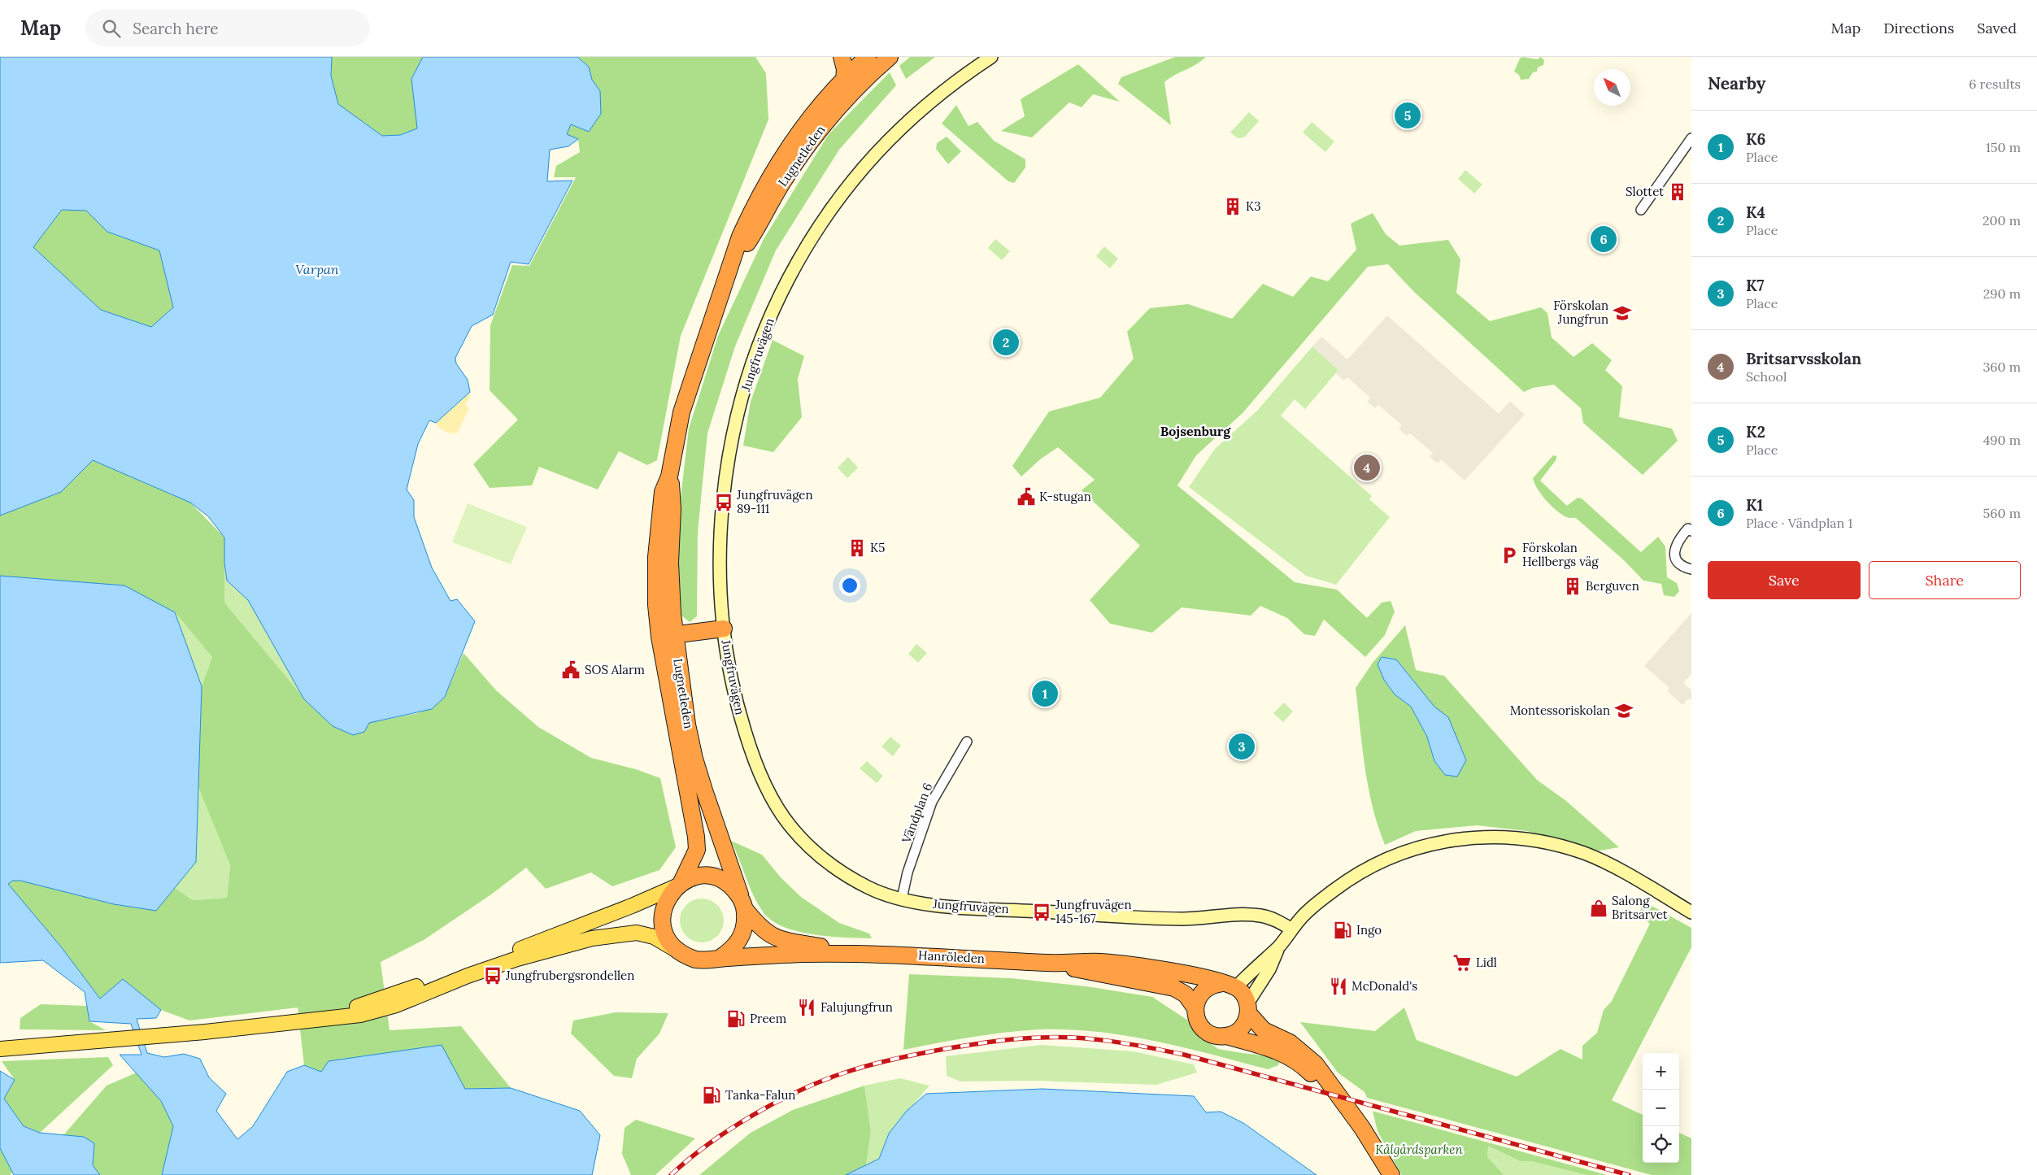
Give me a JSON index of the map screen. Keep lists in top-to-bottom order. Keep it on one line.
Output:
{"streets":{"highway":["Lugnetleden","Hanröleden"],"street":["Jungfruvägen","Vändplan 6"]},"crossings":[["Lugnetleden","Hanröleden"],["Jungfruvägen","Vändplan 6"]],"districts":["Bojsenburg"],"water":["Varpan"],"parks":["Kålgårdsparken"],"places":{"building":["Slottet","K3","K5","Berguven"],"school or university":["Förskolan Jungfrun","Montessoriskolan"],"public building":["K-stugan","SOS Alarm"],"bus stop":["Jungfruvägen 89-111","Jungfruvägen 145-167","Jungfrubergsrondellen"],"parking":["Förskolan Hellbergs väg"],"shop":["Salong Britsarvet"],"fuel station":["Ingo","Preem","Tanka-Falun"],"supermarket":["Lidl"],"restaurant":["McDonald's","Falujungfrun"]},"north":"top left","page":{"header":"Map","search":"Search here","nav":["Map","Directions","Saved"],"heading":["Nearby","6 results"],"pins":["5","6","2","4","1","3"],"list":[{"mark":"1","name":"K6","note":"Place","value":"150 m"},{"mark":"2","name":"K4","note":"Place","value":"200 m"},{"mark":"3","name":"K7","note":"Place","value":"290 m"},{"mark":"4","name":"Britsarvsskolan","note":"School","value":"360 m"},{"mark":"5","name":"K2","note":"Place","value":"490 m"},{"mark":"6","name":"K1","note":"Place · Vändplan 1","value":"560 m"}],"buttons":["Save","Share"],"map_buttons":["+","−"]}}
